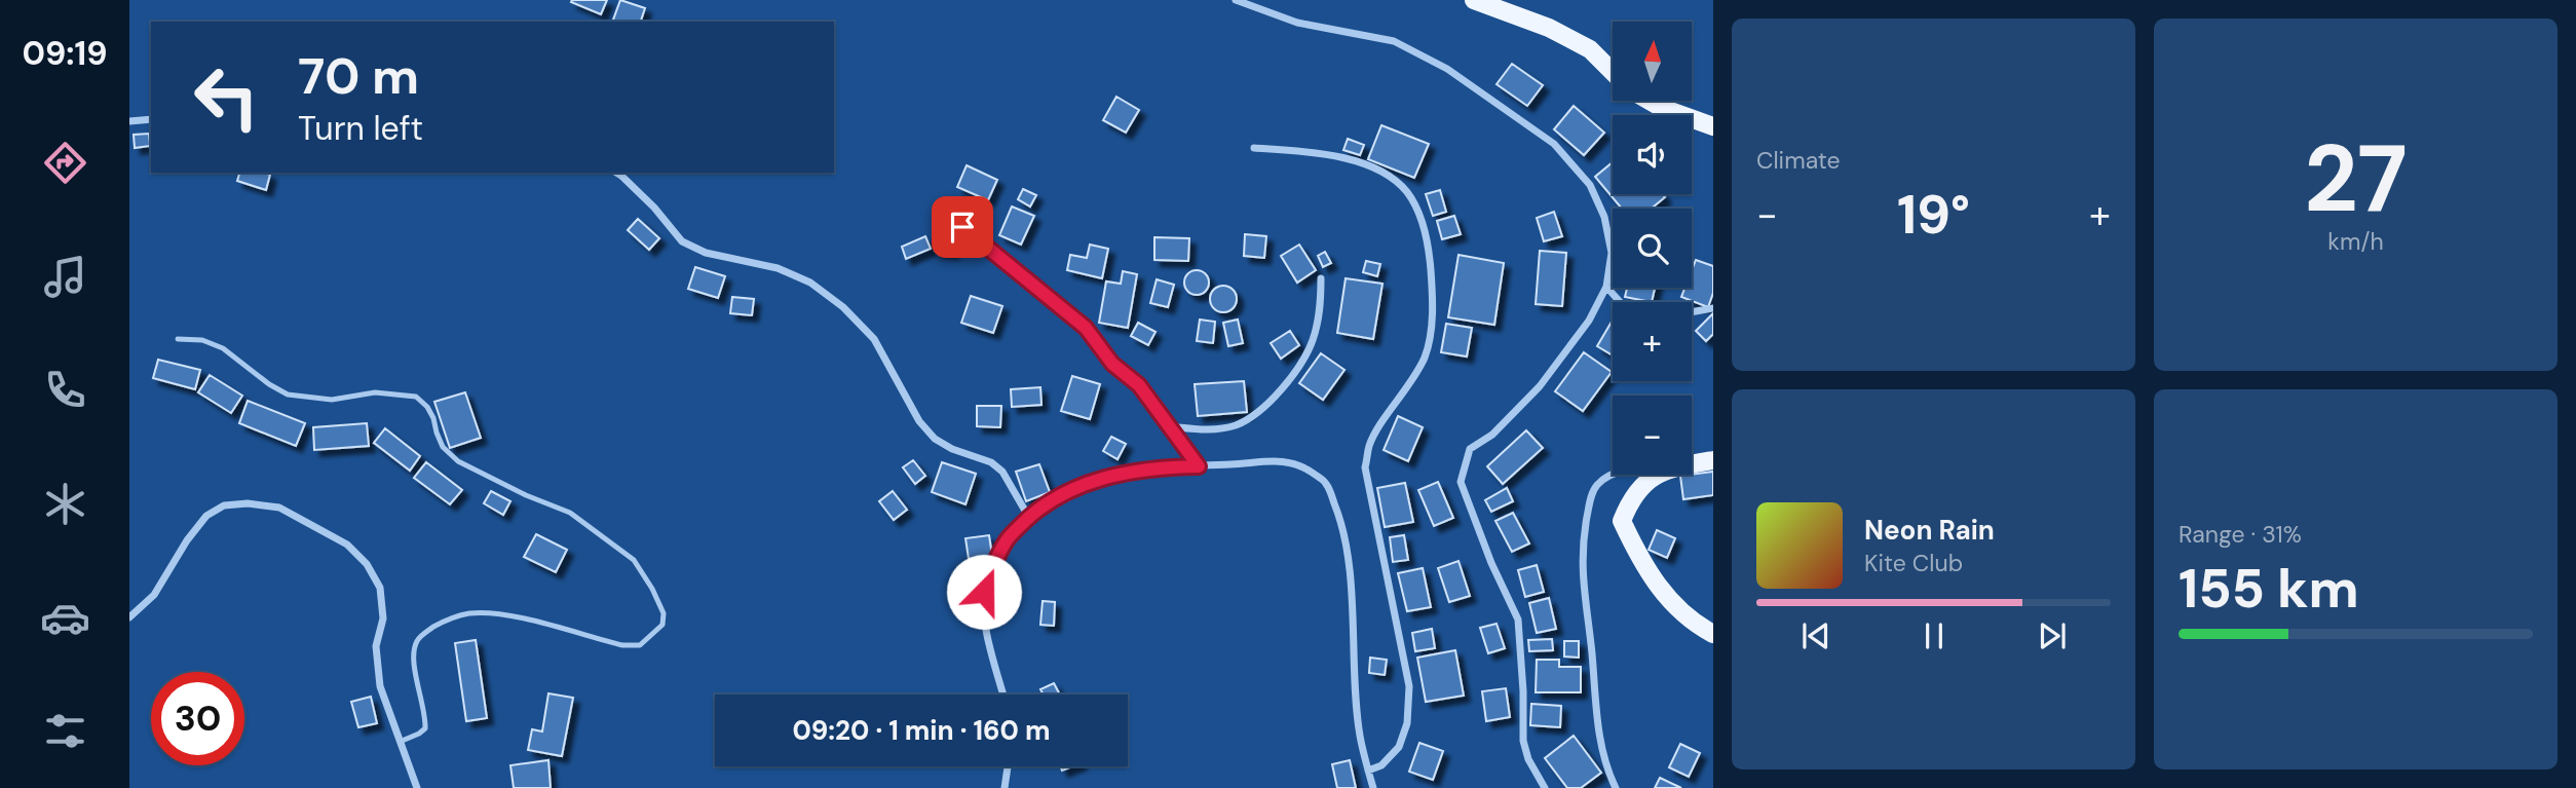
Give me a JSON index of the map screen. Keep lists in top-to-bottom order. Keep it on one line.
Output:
{"north":"top","page":{"tabs":"09:19","tile":["Climate",["27","km/h"],["Range · 31%","155 km"]],"map_buttons":["+","−"],"turn":["70 m","Turn left"],"heat":["−","19°","+"],"song":["Neon Rain","Kite Club"],"limit":"30","trip":"09:20 · 1 min · 160 m"}}
